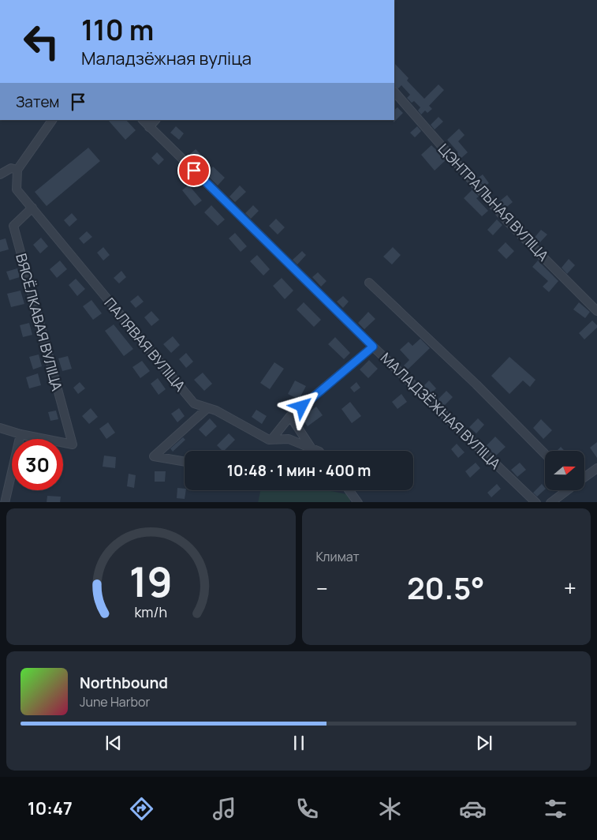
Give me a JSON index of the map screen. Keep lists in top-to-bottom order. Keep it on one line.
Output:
{"streets":{"street":["ЦЭНТРАЛЬНАЯ ВУЛІЦА","ВЯСЁЛКАВАЯ ВУЛІЦА","ПАЛЯВАЯ ВУЛІЦА","МАЛАДЗЁЖНАЯ ВУЛІЦА"]},"crossings":[["ВЯСЁЛКАВАЯ ВУЛІЦА","ПАЛЯВАЯ ВУЛІЦА"]],"north":"right","page":{"turn":["110 m","Маладзёжная вуліца"],"then":"Затем","limit":"30","trip":"10:48 · 1 мин · 400 m","tile":"Климат","heat":["−","20.5°","+"],"song":["Northbound","June Harbor"],"tabs":"10:47","gauge":["19","km/h"]}}
